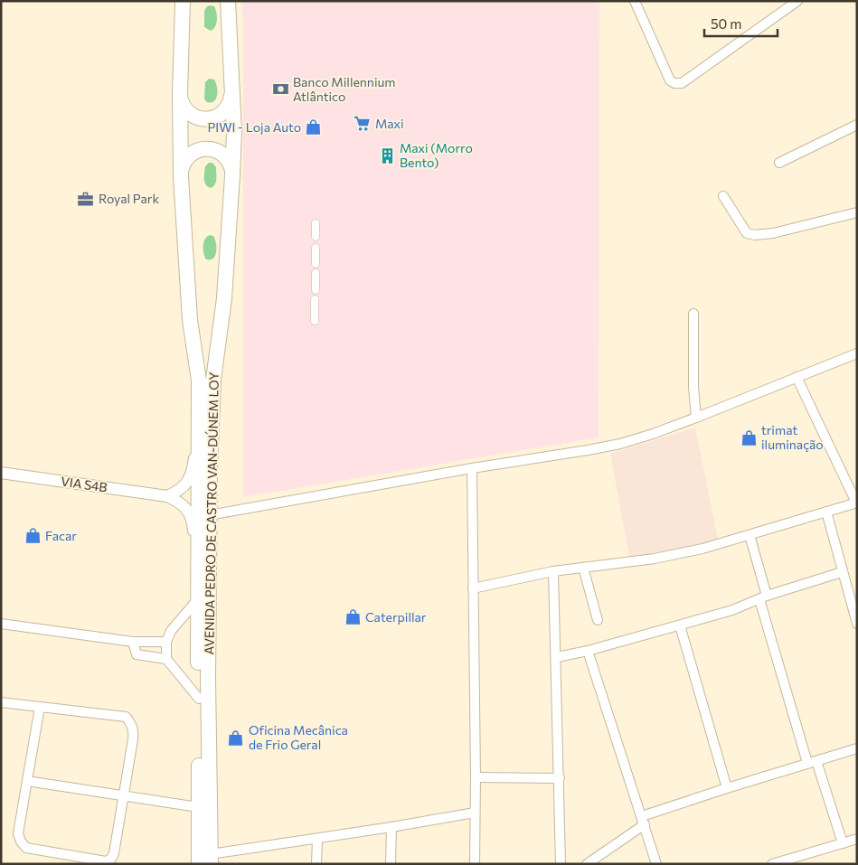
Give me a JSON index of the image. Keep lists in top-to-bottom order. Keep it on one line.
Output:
{"streets":{"highway":["AVENIDA PEDRO DE CASTRO VAN-DÚNEM LOY"],"street":["VIA S4B"]},"places":{"bank":["Banco Millennium Atlântico"],"supermarket":["Maxi"],"shop":["PIWI - Loja Auto","trimat iluminação","Facar","Caterpillar","Oficina Mecânica de Frio Geral"],"building":["Maxi (Morro Bento)"],"office":["Royal Park"]},"scale_bar":"50 m"}
